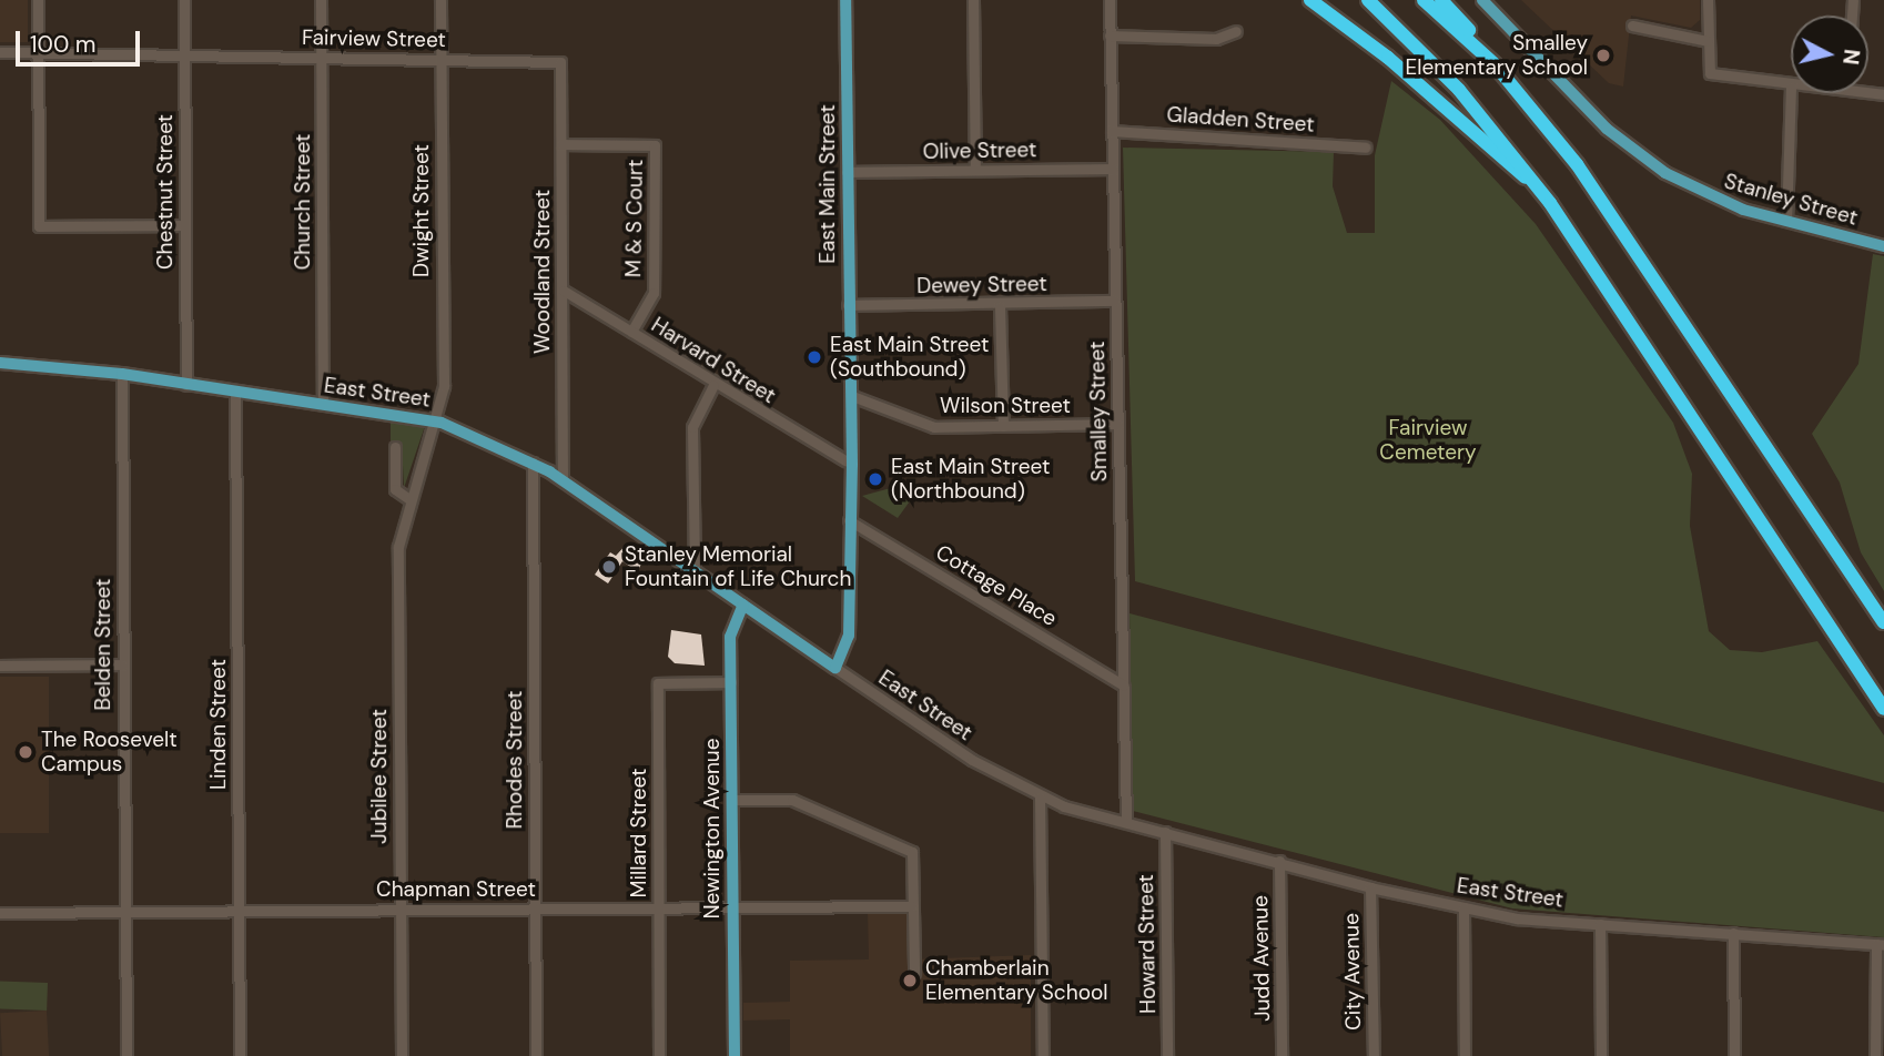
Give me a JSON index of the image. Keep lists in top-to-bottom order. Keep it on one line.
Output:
{"streets":{"main road":["East Main Street","Stanley Street","East Street","Newington Avenue"],"street":["Fairview Street","Gladden Street","Olive Street","Chestnut Street","Church Street","Dwight Street","M & S Court","Woodland Street","Dewey Street","Harvard Street","Wilson Street","Smalley Street","Cottage Place","Belden Street","Linden Street","Rhodes Street","Jubilee Street","Millard Street","Chapman Street","Howard Street","Judd Avenue","City Avenue"]},"crossings":[["Fairview Street","Chestnut Street"],["Fairview Street","Church Street"],["Fairview Street","Dwight Street"],["Fairview Street","Woodland Street"],["Gladden Street","Smalley Street"],["Olive Street","East Main Street"],["Olive Street","Smalley Street"],["East Main Street","Dewey Street"],["East Main Street","Harvard Street"],["East Main Street","East Street"],["East Main Street","Wilson Street"],["East Main Street","Cottage Place"],["Chestnut Street","East Street"],["Church Street","East Street"],["Dwight Street","East Street"],["Dwight Street","Jubilee Street"],["M & S Court","Woodland Street"],["M & S Court","Harvard Street"],["Woodland Street","Harvard Street"],["Woodland Street","East Street"],["Dewey Street","Smalley Street"],["East Street","Smalley Street"],["East Street","Belden Street"],["East Street","Linden Street"],["East Street","Rhodes Street"],["East Street","Jubilee Street"],["East Street","Newington Avenue"],["East Street","Howard Street"],["East Street","Judd Avenue"],["East Street","City Avenue"],["Wilson Street","Smalley Street"],["Smalley Street","Cottage Place"],["Belden Street","Chapman Street"],["Linden Street","Chapman Street"],["Rhodes Street","Chapman Street"],["Jubilee Street","Chapman Street"],["Newington Avenue","Millard Street"],["Newington Avenue","Chapman Street"],["Millard Street","Chapman Street"]],"parks":["Fairview Cemetery"],"places":["Smalley Elementary School","East Main Street (Southbound)","East Main Street (Northbound)","Stanley Memorial Fountain of Life Church","The Roosevelt Campus","Chamberlain Elementary School"],"scale_bar":"100 m","north":"right"}
